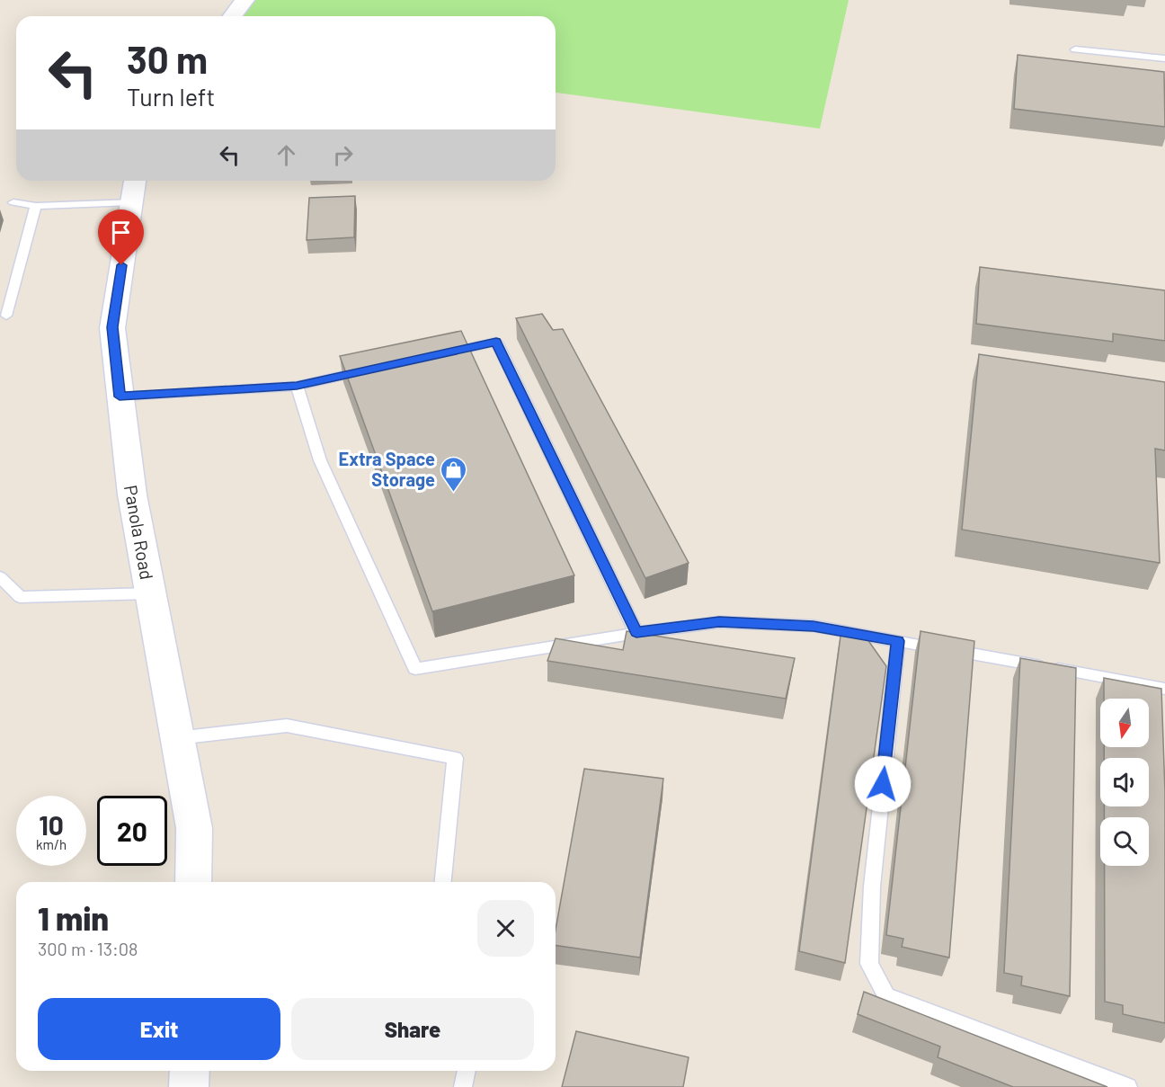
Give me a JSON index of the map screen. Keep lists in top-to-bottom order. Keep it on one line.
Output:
{"streets":{"main road":["Panola Road"]},"places":{"shop":["Extra Space Storage"]},"north":"bottom","page":{"turn":["30 m","Turn left"],"speed":"10 km/h","limit":"20","heading":["1 min","300 m · 13:08"],"buttons":["Exit","Share"]}}
